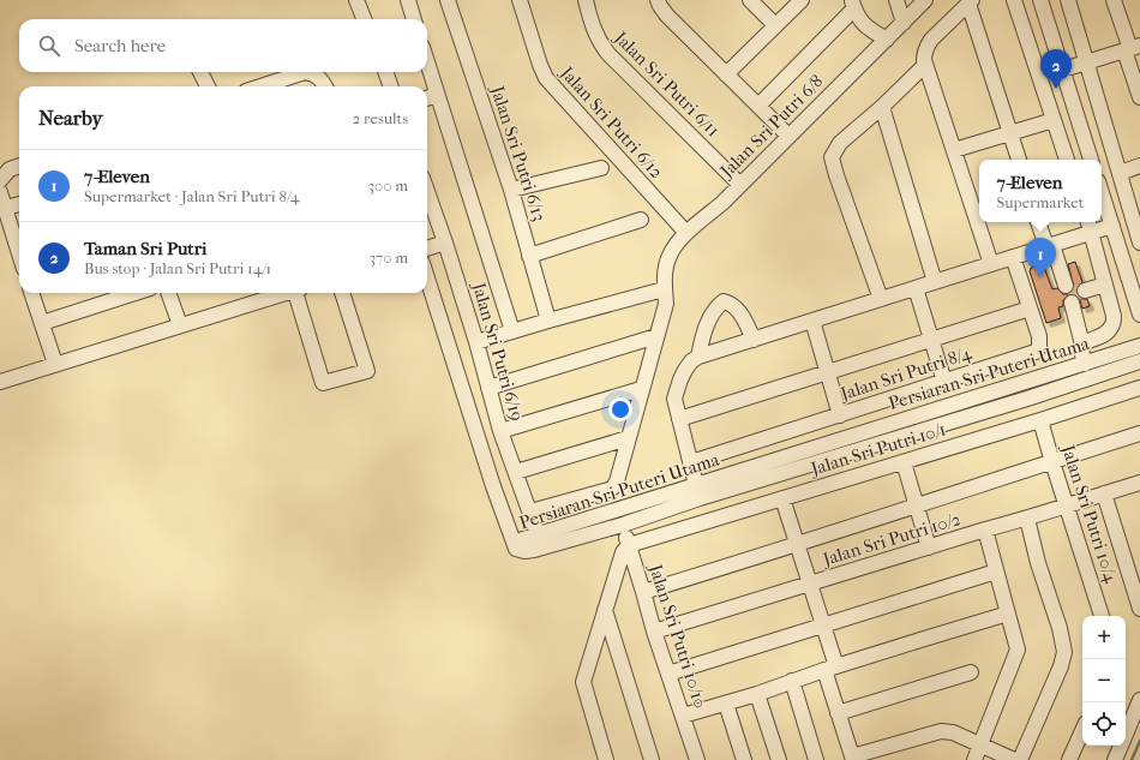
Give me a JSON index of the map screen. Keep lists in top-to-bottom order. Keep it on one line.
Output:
{"streets":{"street":["Jalan Sri Putri 6/11","Jalan Sri Putri 6/12","Jalan Sri Putri 6/8","Jalan Sri Putri 6/13","Jalan Sri Putri 6/19","Jalan Sri Putri 8/4","Persiaran Sri Puteri Utama","Jalan Sri Putri 10/1","Jalan Sri Putri 10/4","Jalan Sri Putri 10/2","Jalan Sri Putri 10/10"]},"crossings":[["Jalan Sri Putri 6/11","Jalan Sri Putri 6/8"],["Jalan Sri Putri 6/12","Jalan Sri Putri 6/8"],["Jalan Sri Putri 6/8","Jalan Sri Putri 6/19"],["Jalan Sri Putri 6/19","Persiaran Sri Puteri Utama"],["Persiaran Sri Puteri Utama","Jalan Sri Putri 10/10"],["Jalan Sri Putri 10/1","Jalan Sri Putri 10/4"],["Jalan Sri Putri 10/1","Jalan Sri Putri 10/10"],["Jalan Sri Putri 10/4","Jalan Sri Putri 10/2"],["Jalan Sri Putri 10/2","Jalan Sri Putri 10/10"]],"page":{"search":"Search here","pins":["2","1"],"heading":["Nearby","2 results"],"list":[{"mark":"1","name":"7-Eleven","note":"Supermarket · Jalan Sri Putri 8/4","value":"300 m"},{"mark":"2","name":"Taman Sri Putri","note":"Bus stop · Jalan Sri Putri 14/1","value":"370 m"}],"popup":["7-Eleven","Supermarket"],"map_buttons":["+","−"]}}
